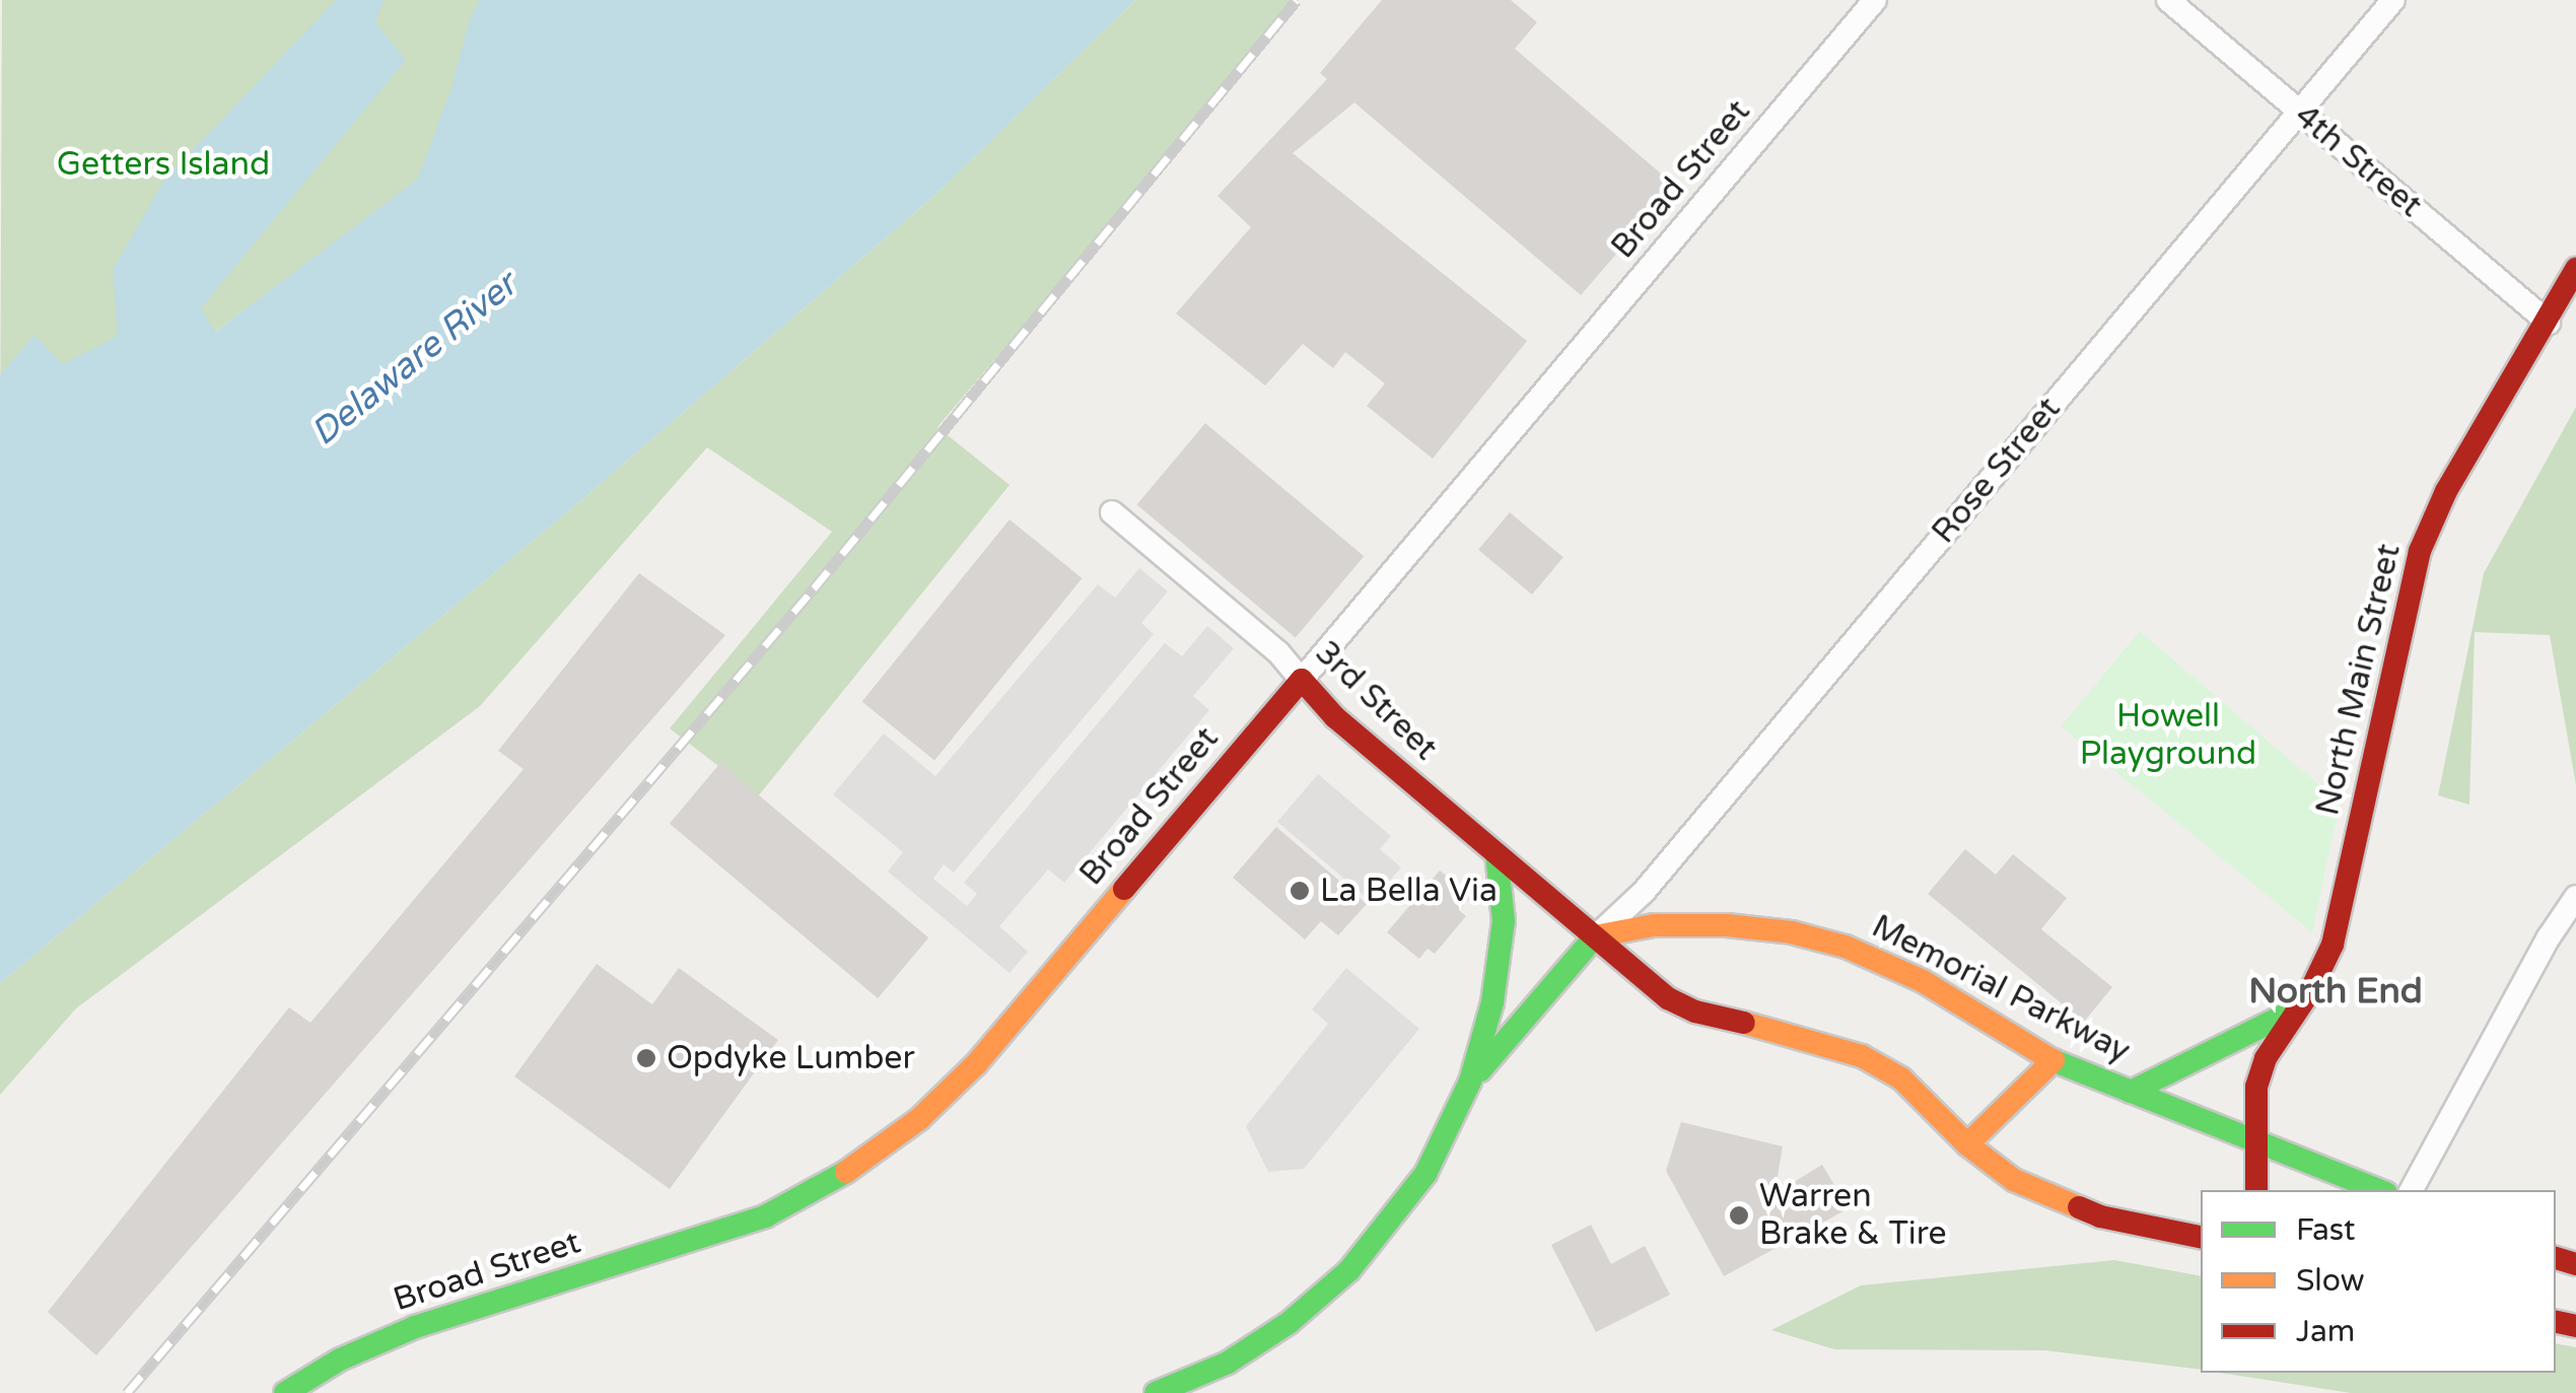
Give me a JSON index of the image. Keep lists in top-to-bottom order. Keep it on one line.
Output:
{"streets":{"main road":["Broad Street","North Main Street","3rd Street","Memorial Parkway"],"street":["4th Street","Rose Street"]},"crossings":[["4th Street","Rose Street"],["4th Street","North Main Street"],["Broad Street","3rd Street"],["Rose Street","3rd Street"],["Rose Street","Memorial Parkway"],["North Main Street","Memorial Parkway"],["3rd Street","Memorial Parkway"]],"districts":["North End"],"water":["Delaware River"],"parks":["Getters Island","Howell Playground"],"places":["La Bella Via","Opdyke Lumber","Warren Brake & Tire"],"legend":["Fast","Slow","Jam"]}
